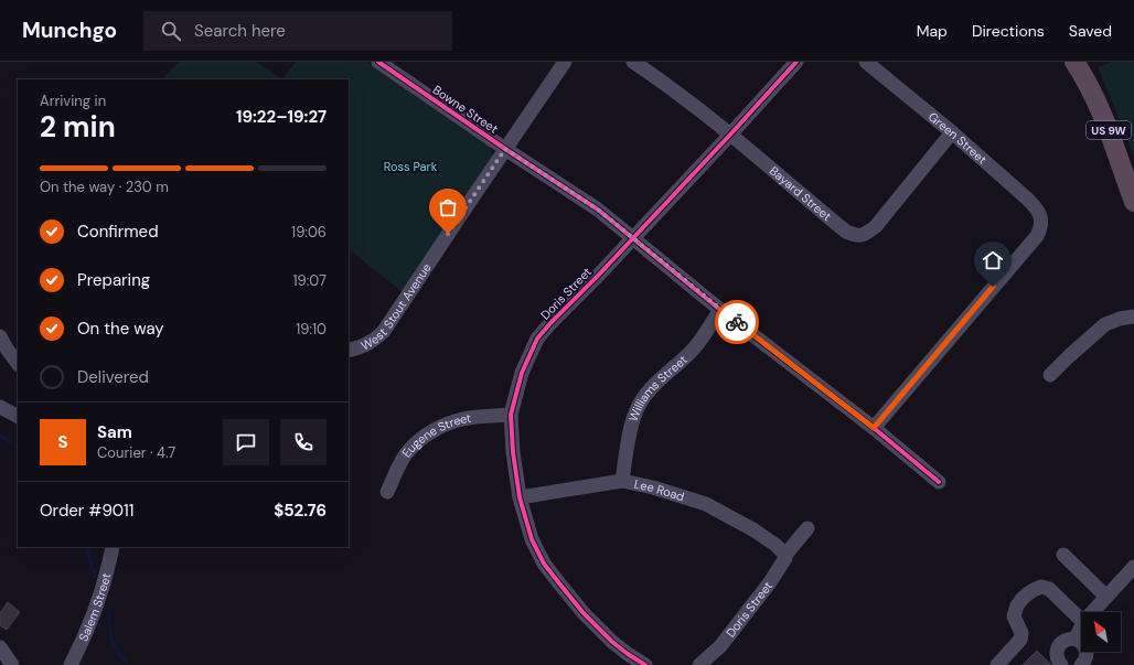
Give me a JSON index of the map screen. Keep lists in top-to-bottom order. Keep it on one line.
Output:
{"streets":{"highway":["US 9W"],"street":["Bowne Street","Green Street","Bayard Street","Doris Street","West Stout Avenue","Williams Street","Eugene Street","Lee Road","Salem Street"]},"crossings":[["Bowne Street","Green Street"],["Bowne Street","Doris Street"],["Bowne Street","West Stout Avenue"],["Bowne Street","Williams Street"],["Green Street","Bayard Street"],["Bayard Street","Doris Street"],["Doris Street","Eugene Street"],["Doris Street","Lee Road"],["Williams Street","Lee Road"]],"parks":["Ross Park"],"north":"top left","page":{"header":"Munchgo","search":"Search here","nav":["Map","Directions","Saved"],"heading":["2 min","Arriving in","19:22–19:27"],"panel":["Sam","Courier · 4.7","Order #9011","$52.76"],"bar":"On the way · 230 m","list":[["Confirmed","19:06"],["Preparing","19:07"],["On the way","19:10"],"Delivered"],"round":"S"}}
